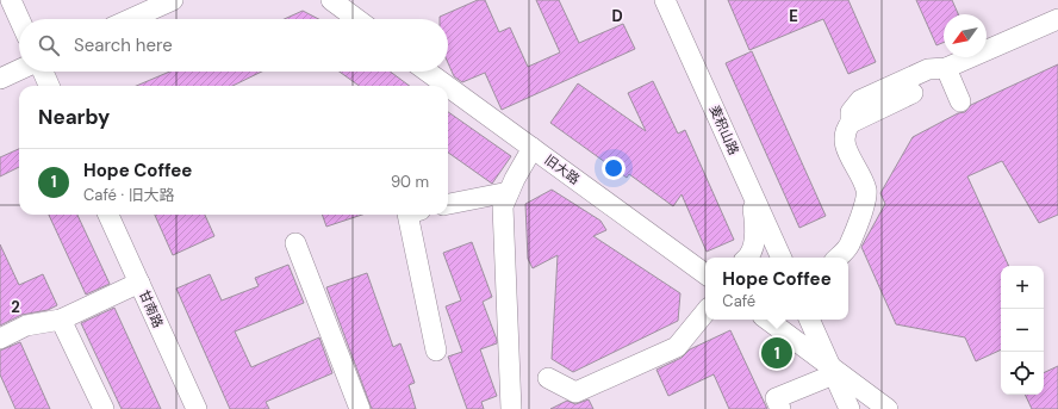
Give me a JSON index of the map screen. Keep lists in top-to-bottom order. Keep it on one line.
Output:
{"streets":{"street":["麦积山路","旧大路","甘南路"]},"north":"bottom left","page":{"search":"Search here","heading":"Nearby","list":[{"mark":"1","name":"Hope Coffee","note":"Café · 旧大路","value":"90 m"}],"popup":["Hope Coffee","Café"],"map_buttons":["+","−"],"pins":"1"},"grid":{"columns":["D","E"],"rows":["2"]}}
